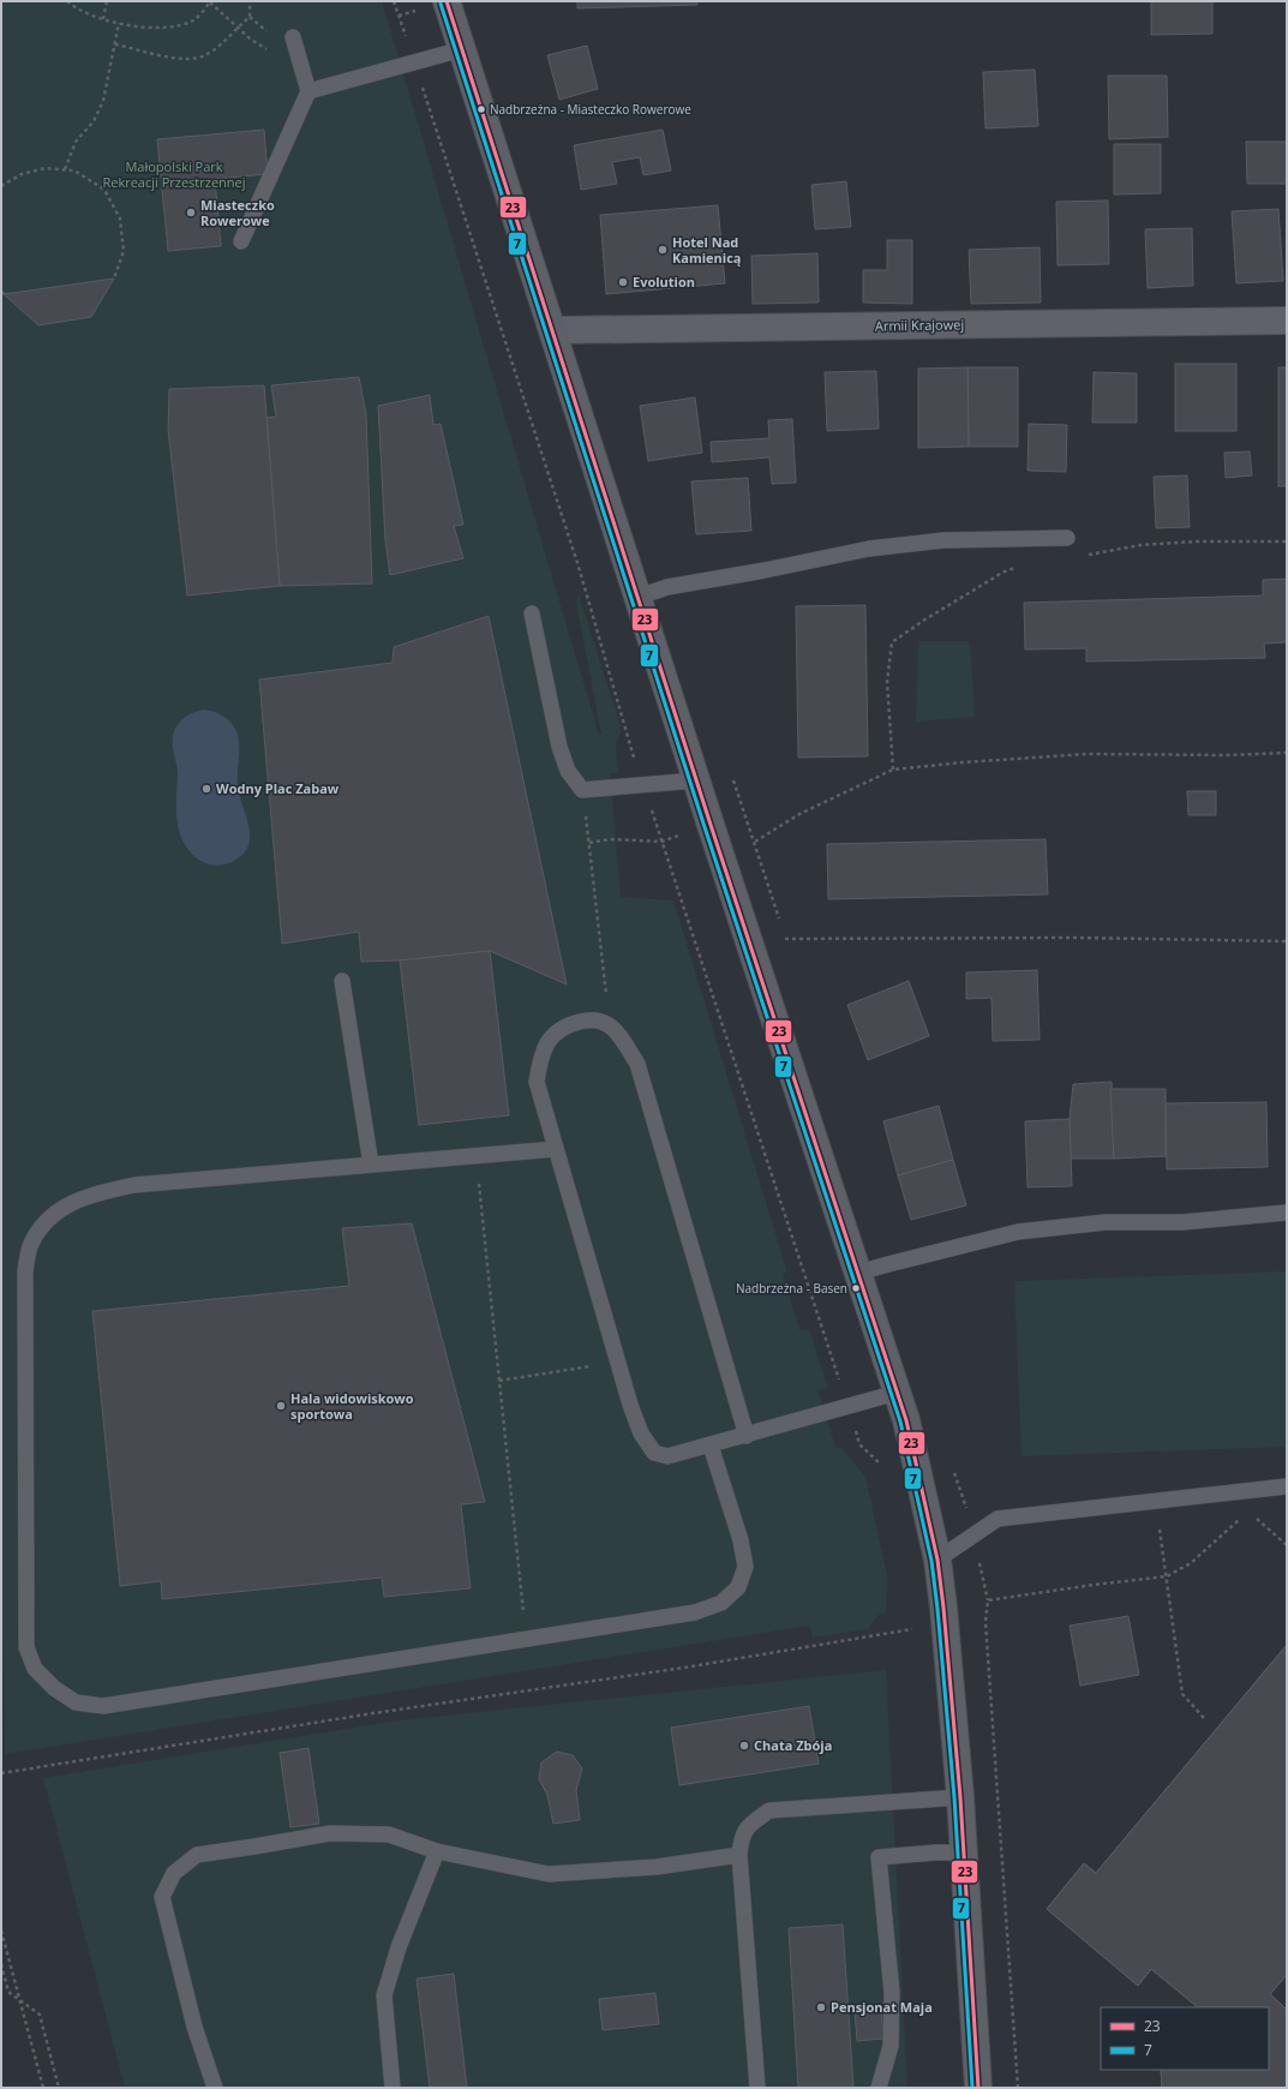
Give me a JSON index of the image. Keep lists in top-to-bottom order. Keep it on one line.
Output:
{"streets":{"street":["Armii Krajowej"]},"parks":["Małopolski Park Rekreacji Przestrzennej"],"places":["Nadbrzeżna - Miasteczko Rowerowe","Miasteczko Rowerowe","Hotel Nad Kamienicą","Evolution","Wodny Plac Zabaw","Nadbrzeżna - Basen","Hala widowiskowo sportowa","Chata Zbója","Pensjonat Maja"],"lines":["transit line 23","transit line 7"],"legend":["23","7"]}
